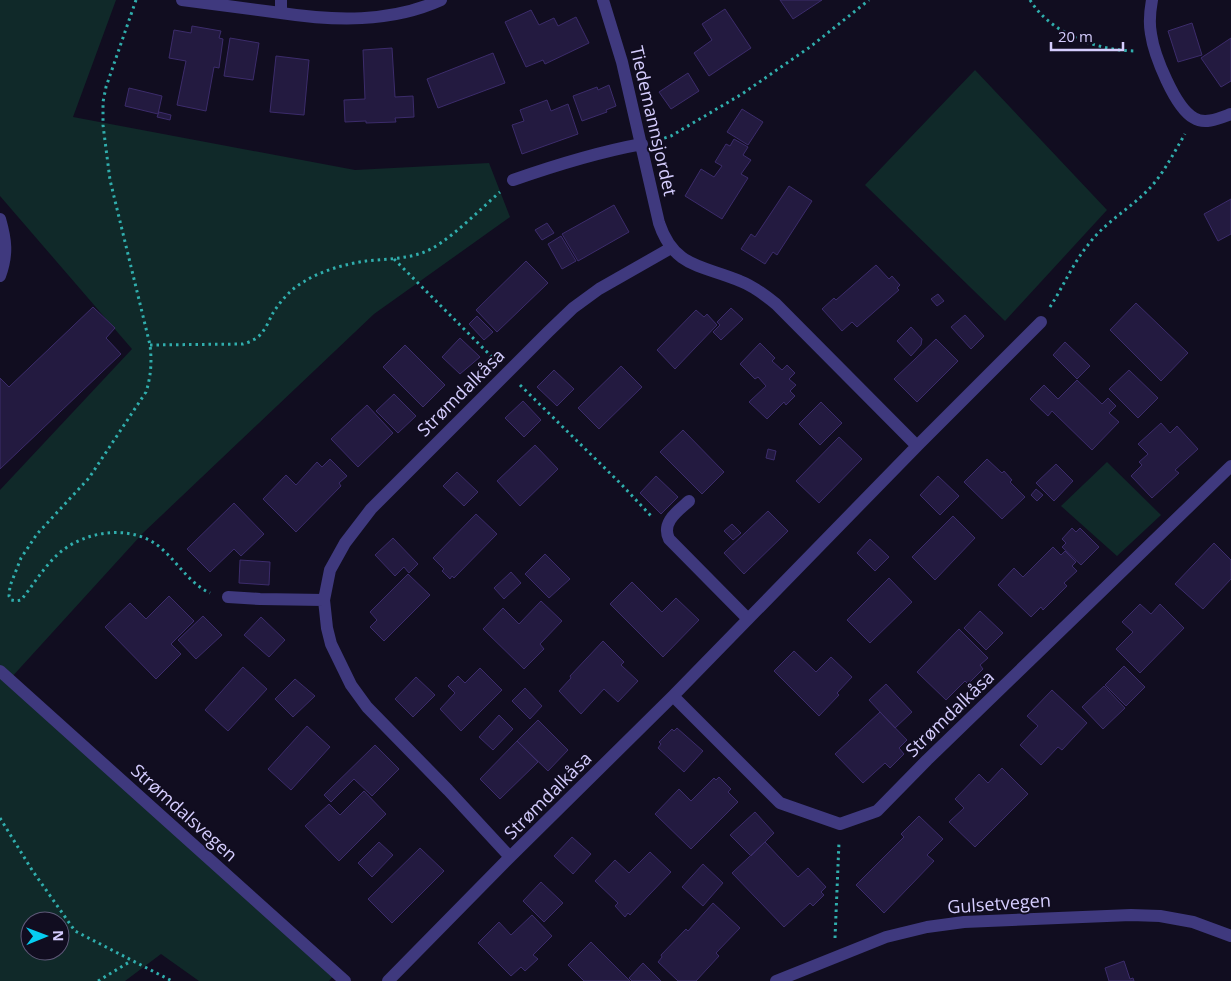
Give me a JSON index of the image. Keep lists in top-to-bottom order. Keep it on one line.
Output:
{"streets":{"street":["Tiedemannsjordet","Strømdalkåsa","Strømdalsvegen","Gulsetvegen"]},"crossings":[["Tiedemannsjordet","Strømdalkåsa"]],"scale_bar":"20 m","north":"right"}
